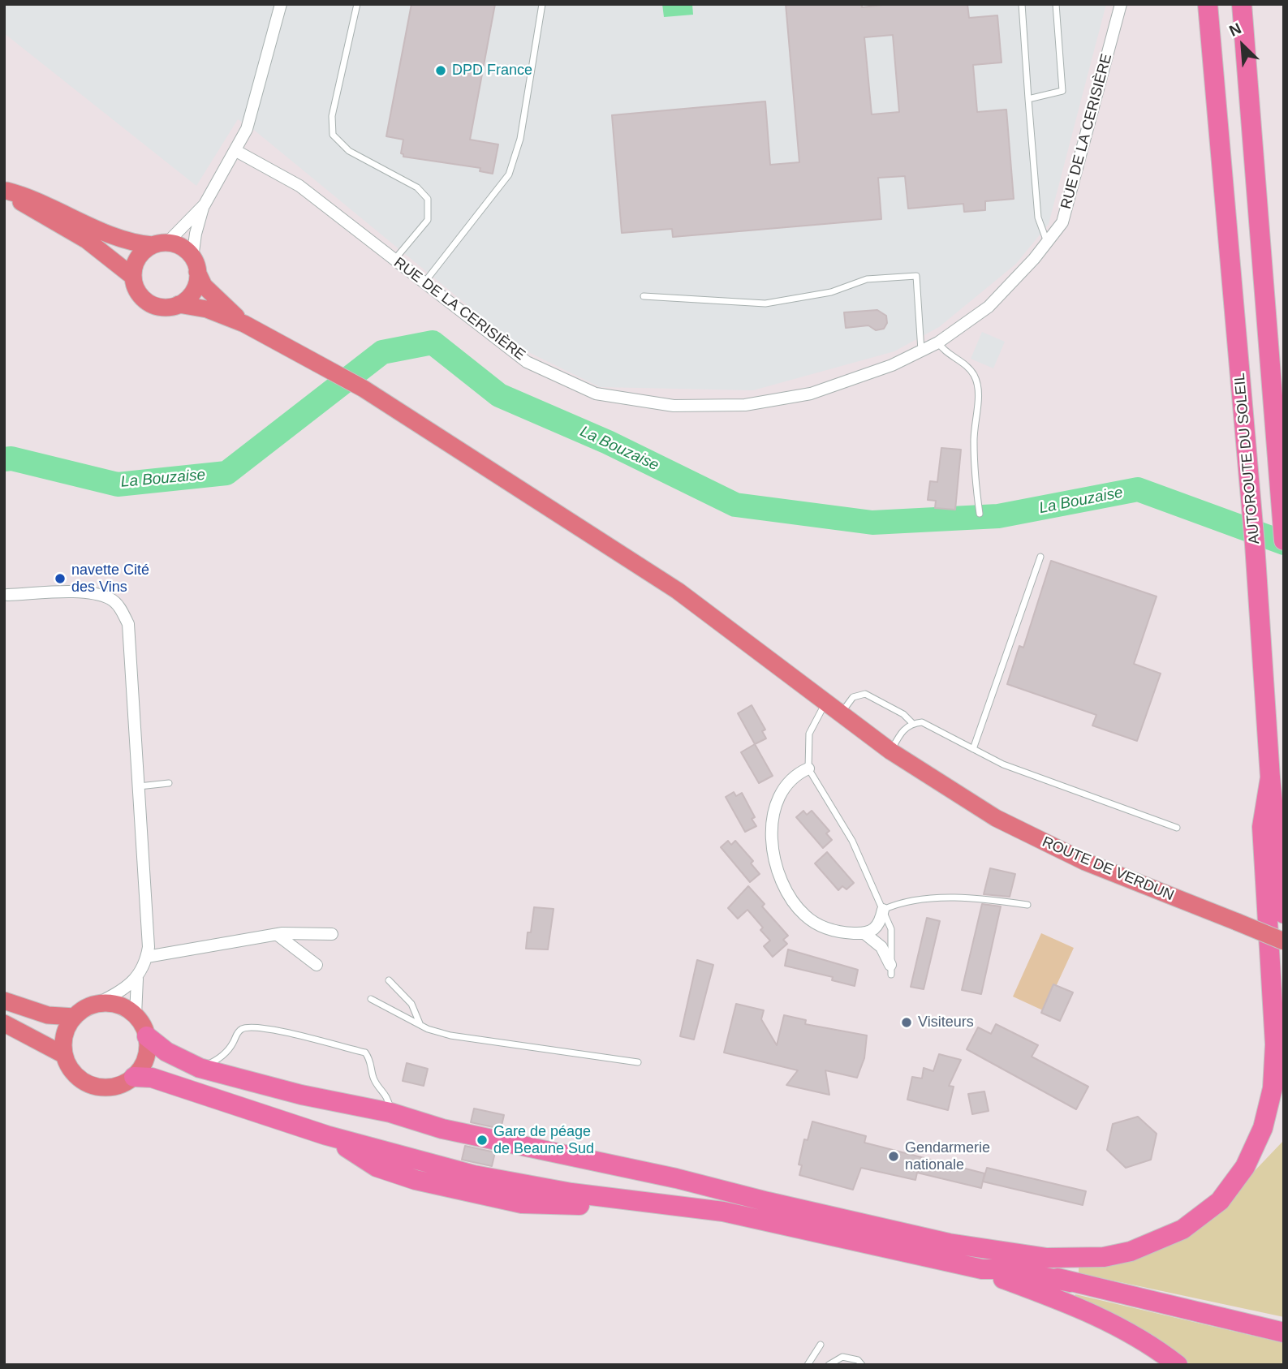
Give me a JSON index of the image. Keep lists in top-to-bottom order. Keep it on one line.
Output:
{"streets":{"highway":["AUTOROUTE DU SOLEIL"],"main road":["ROUTE DE VERDUN"],"street":["RUE DE LA CERISIÈRE"]},"water":["La Bouzaise"],"places":["DPD France","navette Cité des Vins","Visiteurs","Gare de péage de Beaune Sud","Gendarmerie nationale"],"north":"top left"}
